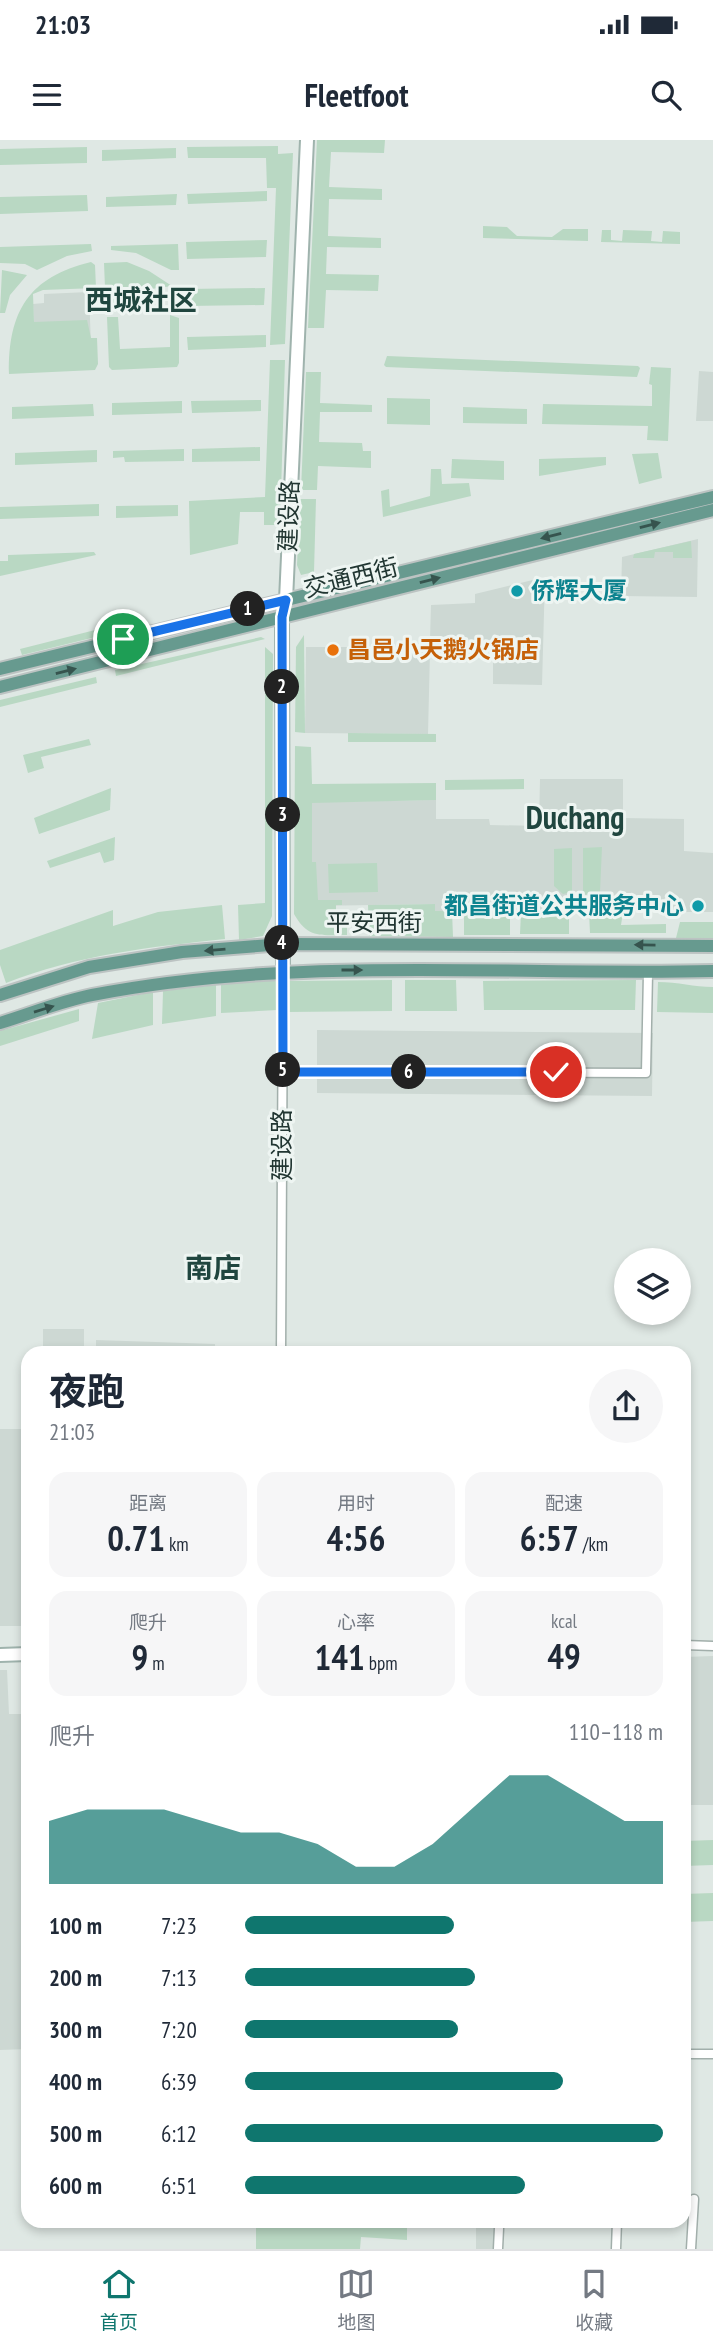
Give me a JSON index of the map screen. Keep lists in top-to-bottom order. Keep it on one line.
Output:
{"streets":{"main road":["交通西街","平安西街"],"street":["建设路"]},"crossings":[["建设路","交通西街"],["建设路","平安西街"]],"districts":["西城社区","Duchang","南店"],"places":["侨辉大厦","昌邑小天鹅火锅店","都昌街道公共服务中心"],"page":{"status":"21:03","header":"Fleetfoot","pins":["1","2","3","4","5","6"],"heading":["夜跑","21:03"],"stats":[["距离","0.71 km"],["用时","4:56"],["配速","6:57 /km"],["爬升","9 m"],["心率","141 bpm"],["kcal","49"]],"chart":["爬升","110–118 m"],"list":[{"name":"100 m","note":"7:23"},{"name":"200 m","note":"7:13"},{"name":"300 m","note":"7:20"},{"name":"400 m","note":"6:39"},{"name":"500 m","note":"6:12"},{"name":"600 m","note":"6:51"}],"tabs":["首页","地图","收藏"]}}
